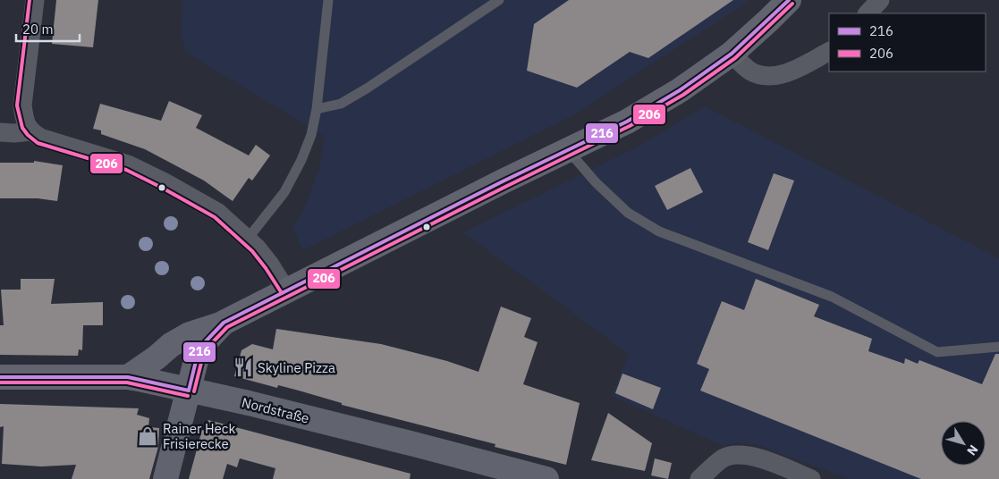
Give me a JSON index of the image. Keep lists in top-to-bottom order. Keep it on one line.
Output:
{"streets":{"main road":["Nordstraße"]},"places":{"restaurant":["Skyline Pizza"],"shop":["Rainer Heck Frisierecke"]},"lines":["transit line 216","transit line 206"],"legend":["216","206"],"scale_bar":"20 m","north":"bottom right"}
